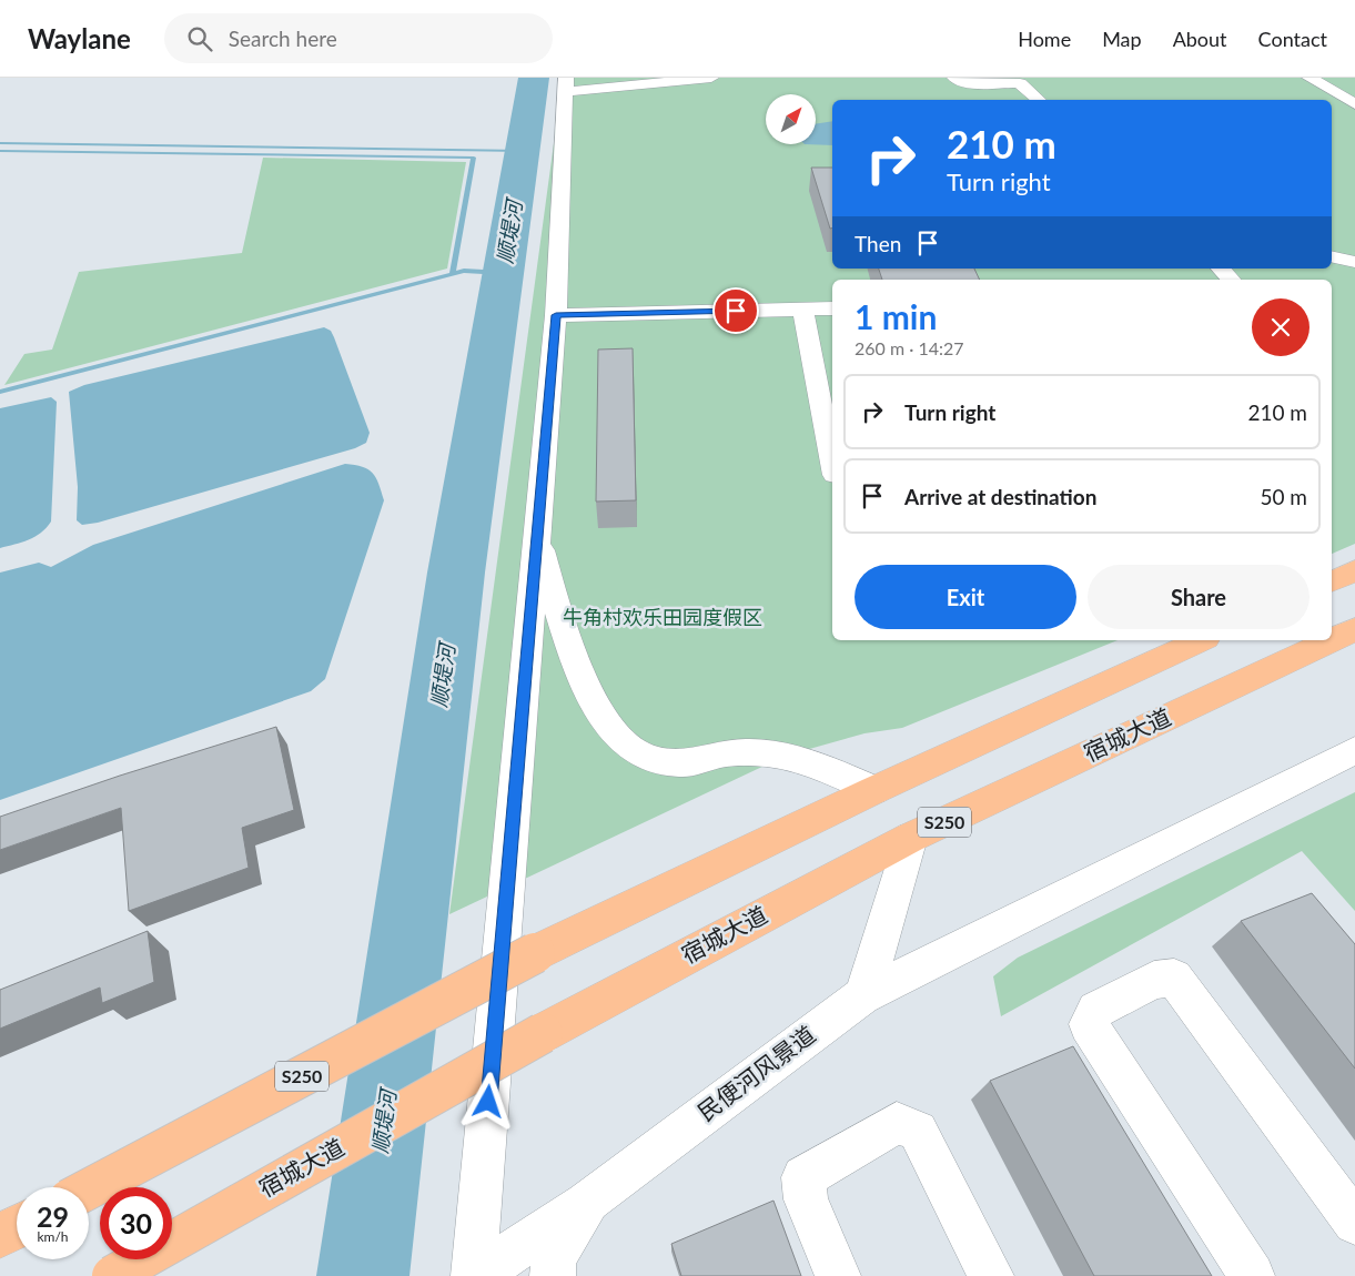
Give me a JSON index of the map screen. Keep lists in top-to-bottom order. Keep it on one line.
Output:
{"streets":{"main road":["宿城大道","S250"],"street":["民便河风景道"]},"water":["顺堤河"],"parks":["牛角村欢乐田园度假区"],"north":"top right","page":{"header":"Waylane","search":"Search here","nav":["Home","Map","About","Contact"],"turn":["210 m","Turn right"],"then":"Then","heading":["1 min","260 m · 14:27"],"list":[{"name":"Turn right","value":"210 m"},{"name":"Arrive at destination","value":"50 m"}],"buttons":["Exit","Share"],"speed":"29 km/h","limit":"30"}}
